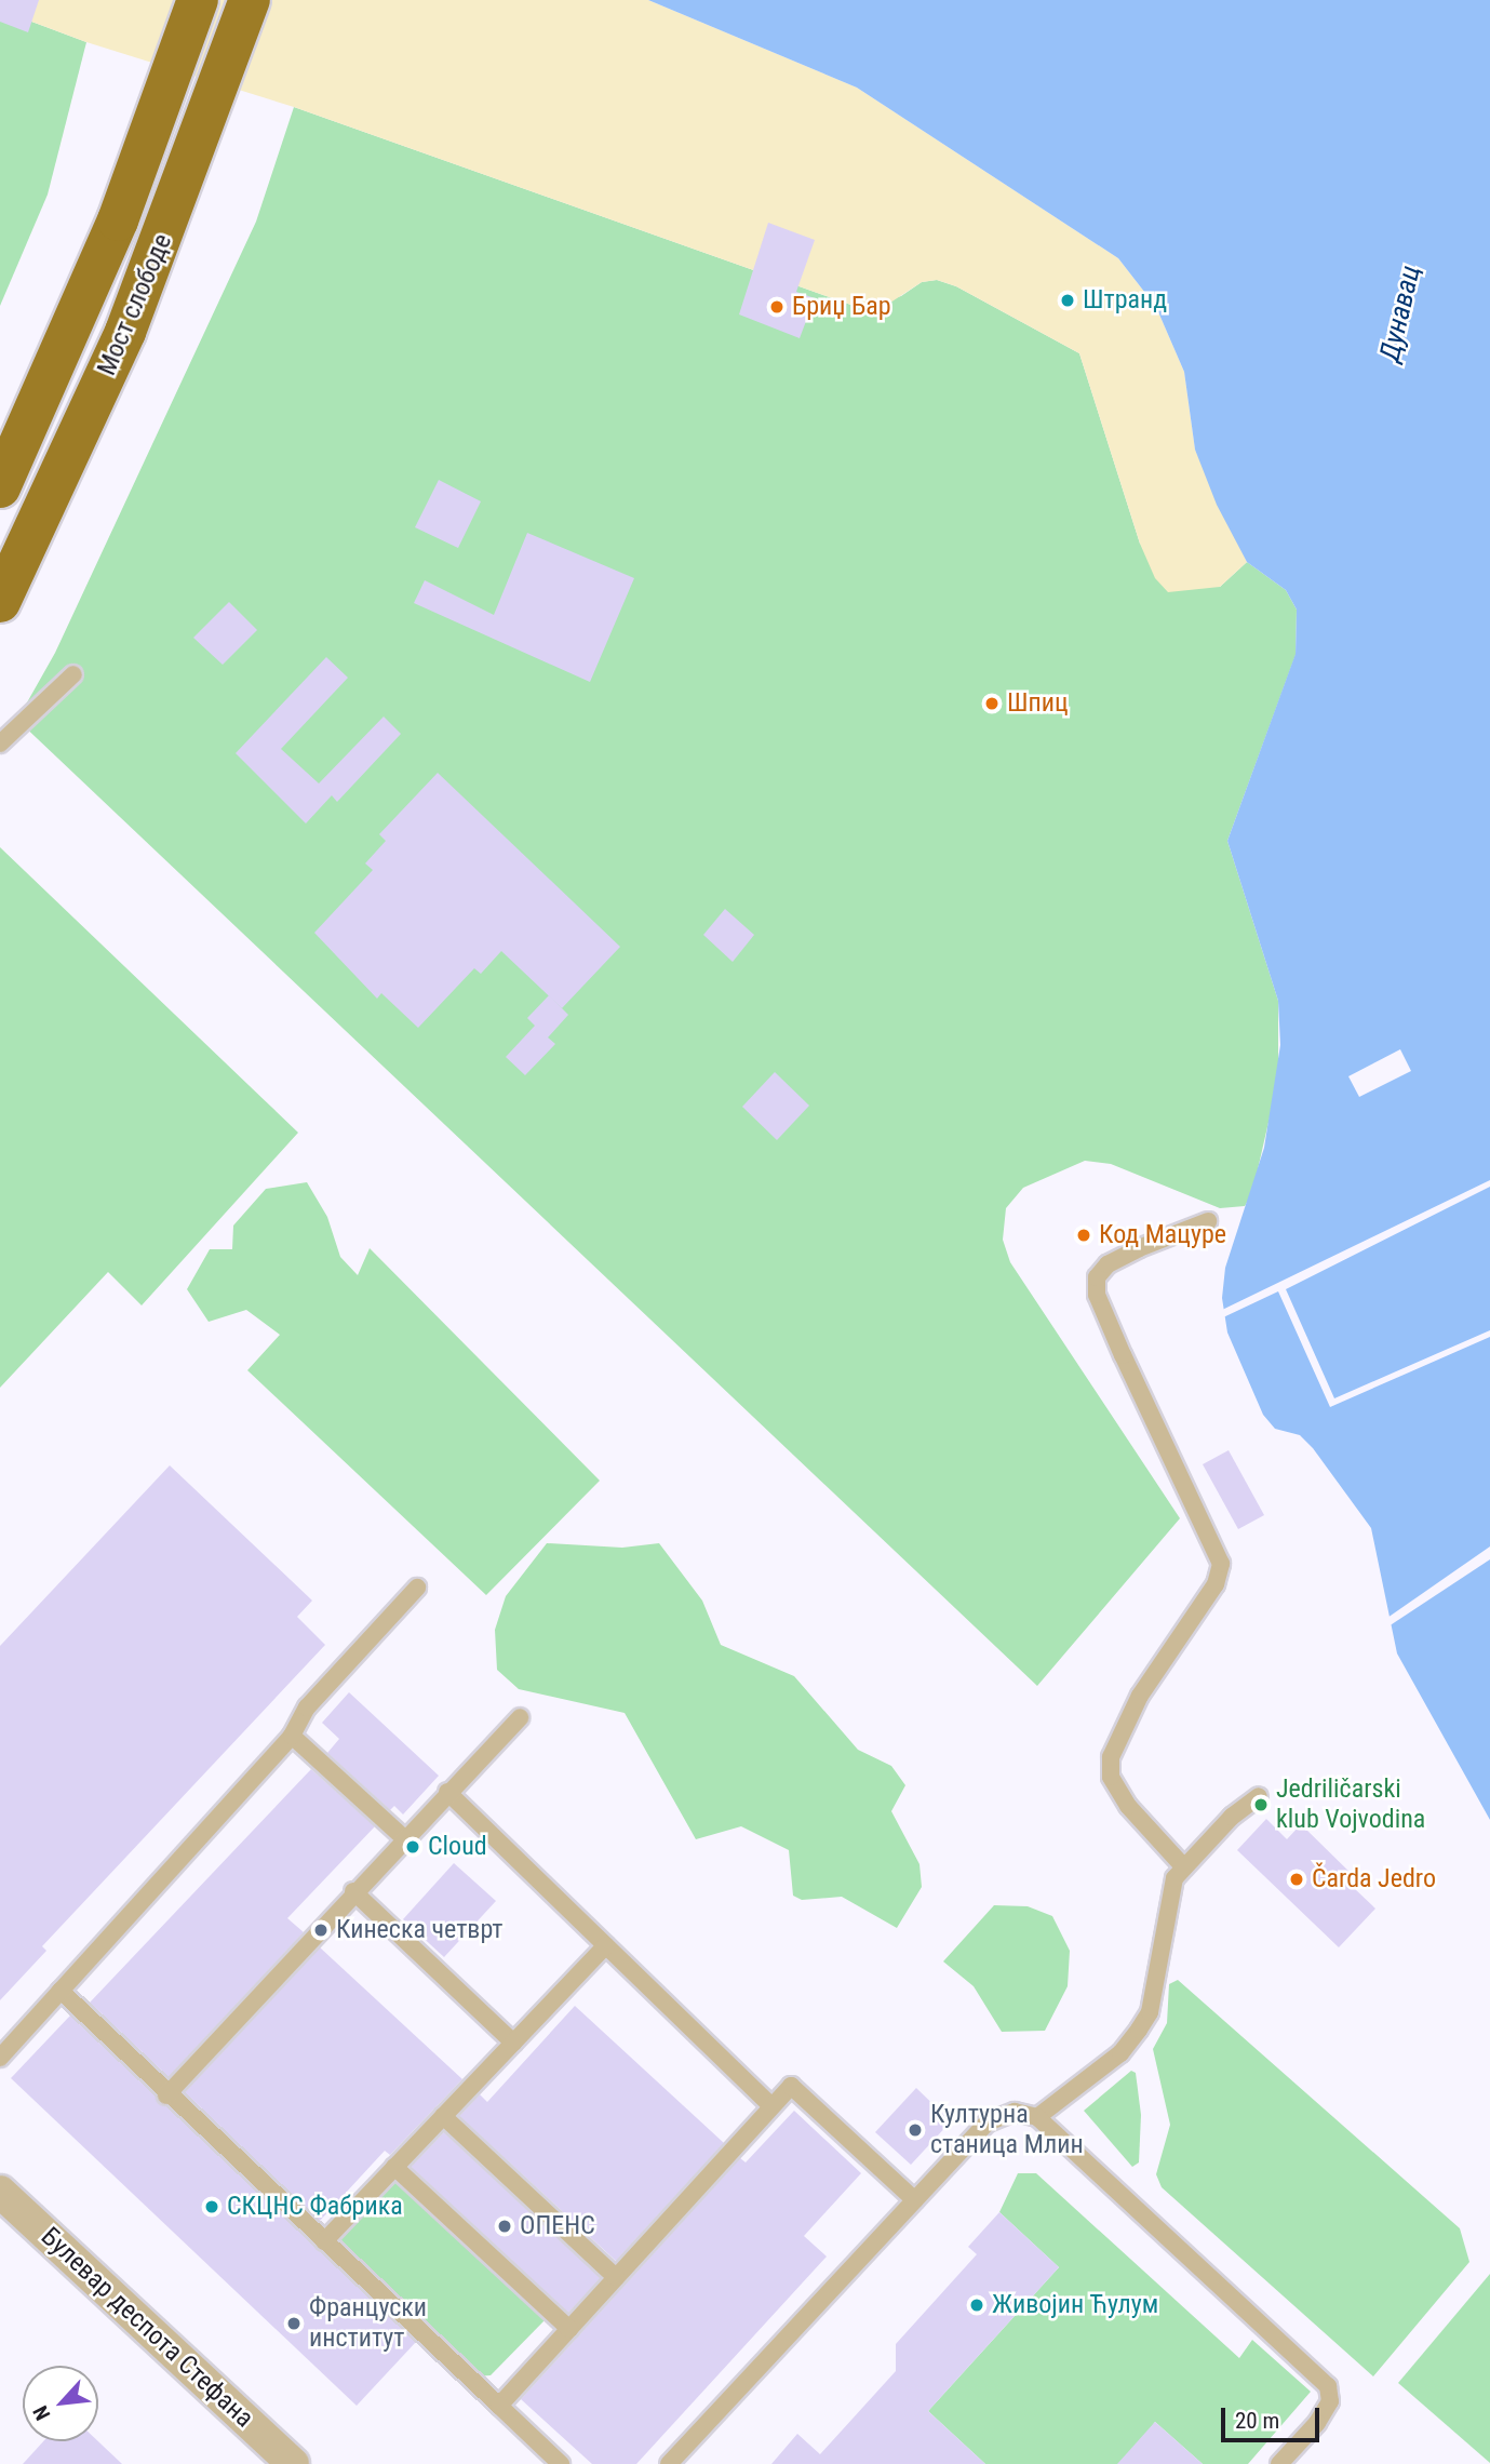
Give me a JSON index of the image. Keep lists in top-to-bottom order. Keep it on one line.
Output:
{"streets":{"highway":["Мост слободе"],"street":["Булевар деспота Стефана"]},"water":["Дунавац"],"places":["Штранд","Бриџ Бар","Шпиц","Код Мацуре","Jedriličarski klub Vojvodina","Cloud","Čarda Jedro","Кинеска четврт","Културна станица Млин","СКЦНС Фабрика","ОПЕНС","Живојин Ћулум","Француски институт"],"scale_bar":"20 m","north":"bottom left"}
